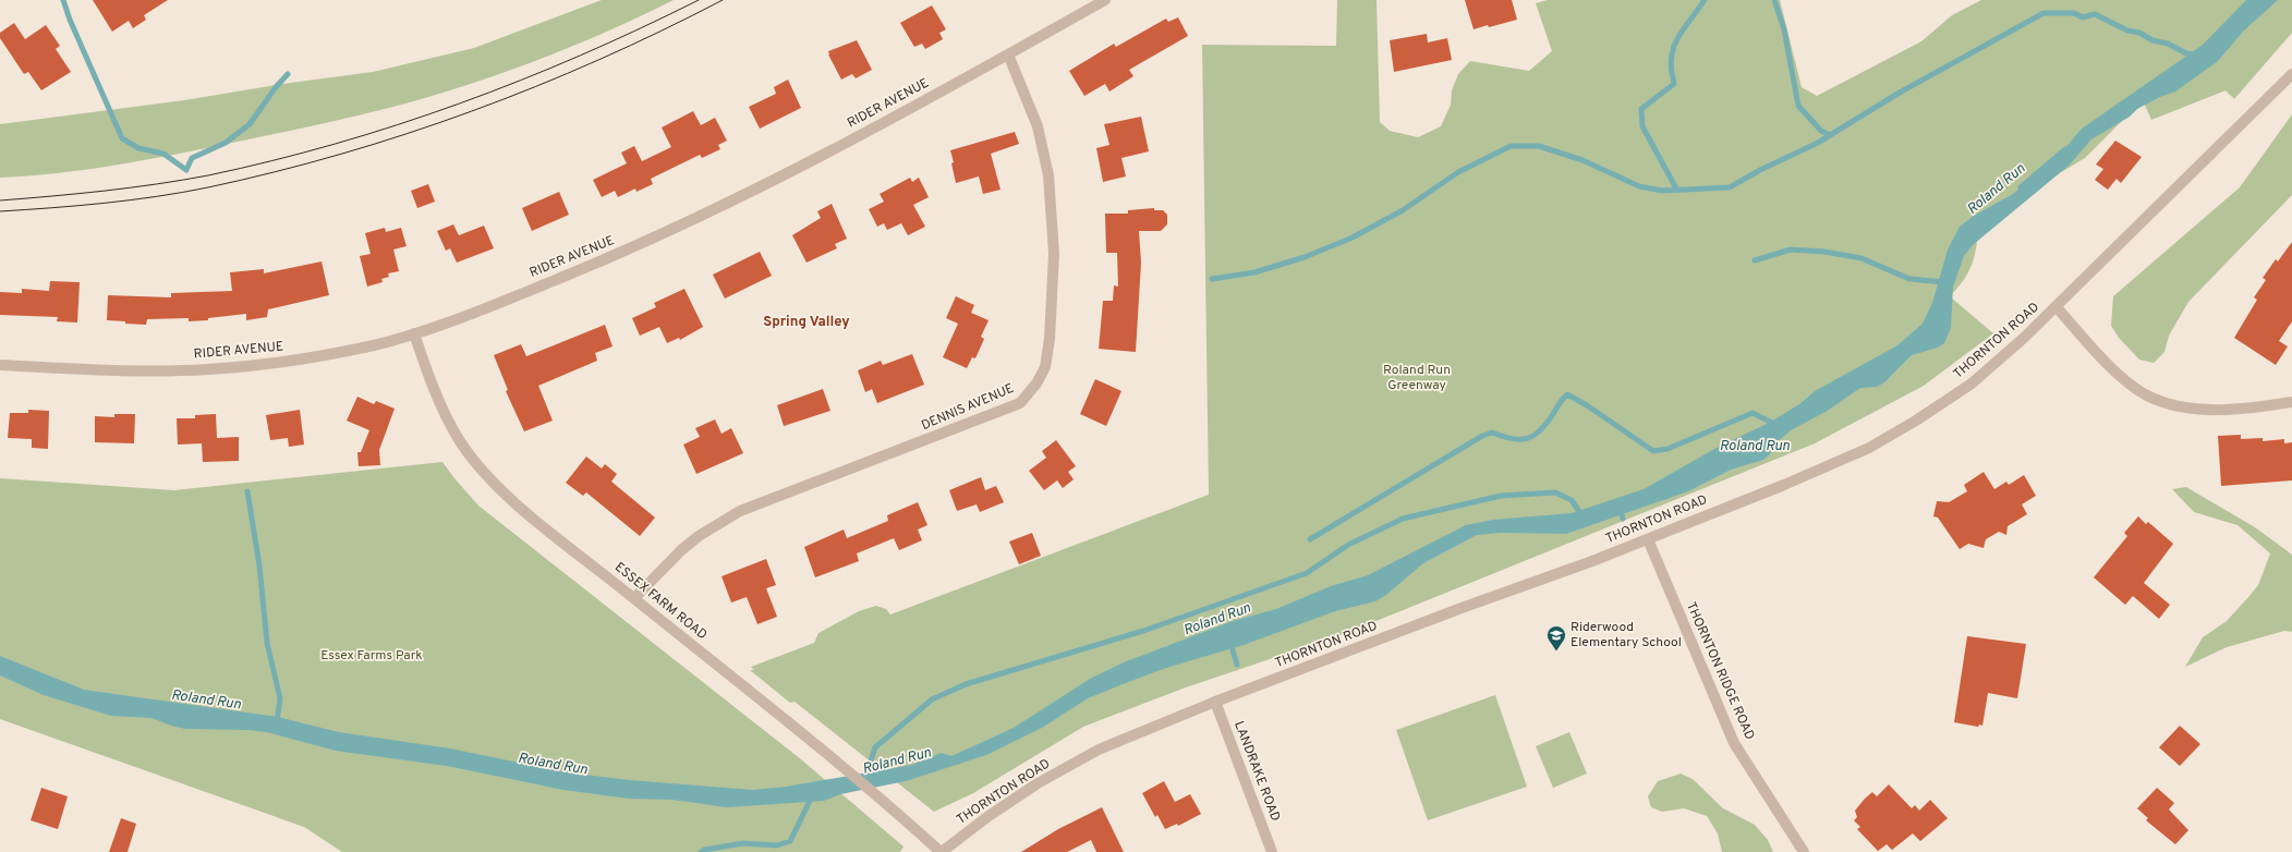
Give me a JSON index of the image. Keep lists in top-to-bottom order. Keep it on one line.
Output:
{"streets":{"street":["RIDER AVENUE","THORNTON ROAD","DENNIS AVENUE","ESSEX FARM ROAD","THORNTON RIDGE ROAD","LANDRAKE ROAD"]},"crossings":[["RIDER AVENUE","DENNIS AVENUE"],["RIDER AVENUE","ESSEX FARM ROAD"],["THORNTON ROAD","ESSEX FARM ROAD"],["THORNTON ROAD","THORNTON RIDGE ROAD"],["THORNTON ROAD","LANDRAKE ROAD"],["DENNIS AVENUE","ESSEX FARM ROAD"]],"districts":["Spring Valley"],"water":["Roland Run"],"parks":["Roland Run Greenway","Essex Farms Park"],"places":{"school or university":["Riderwood Elementary School"]}}
